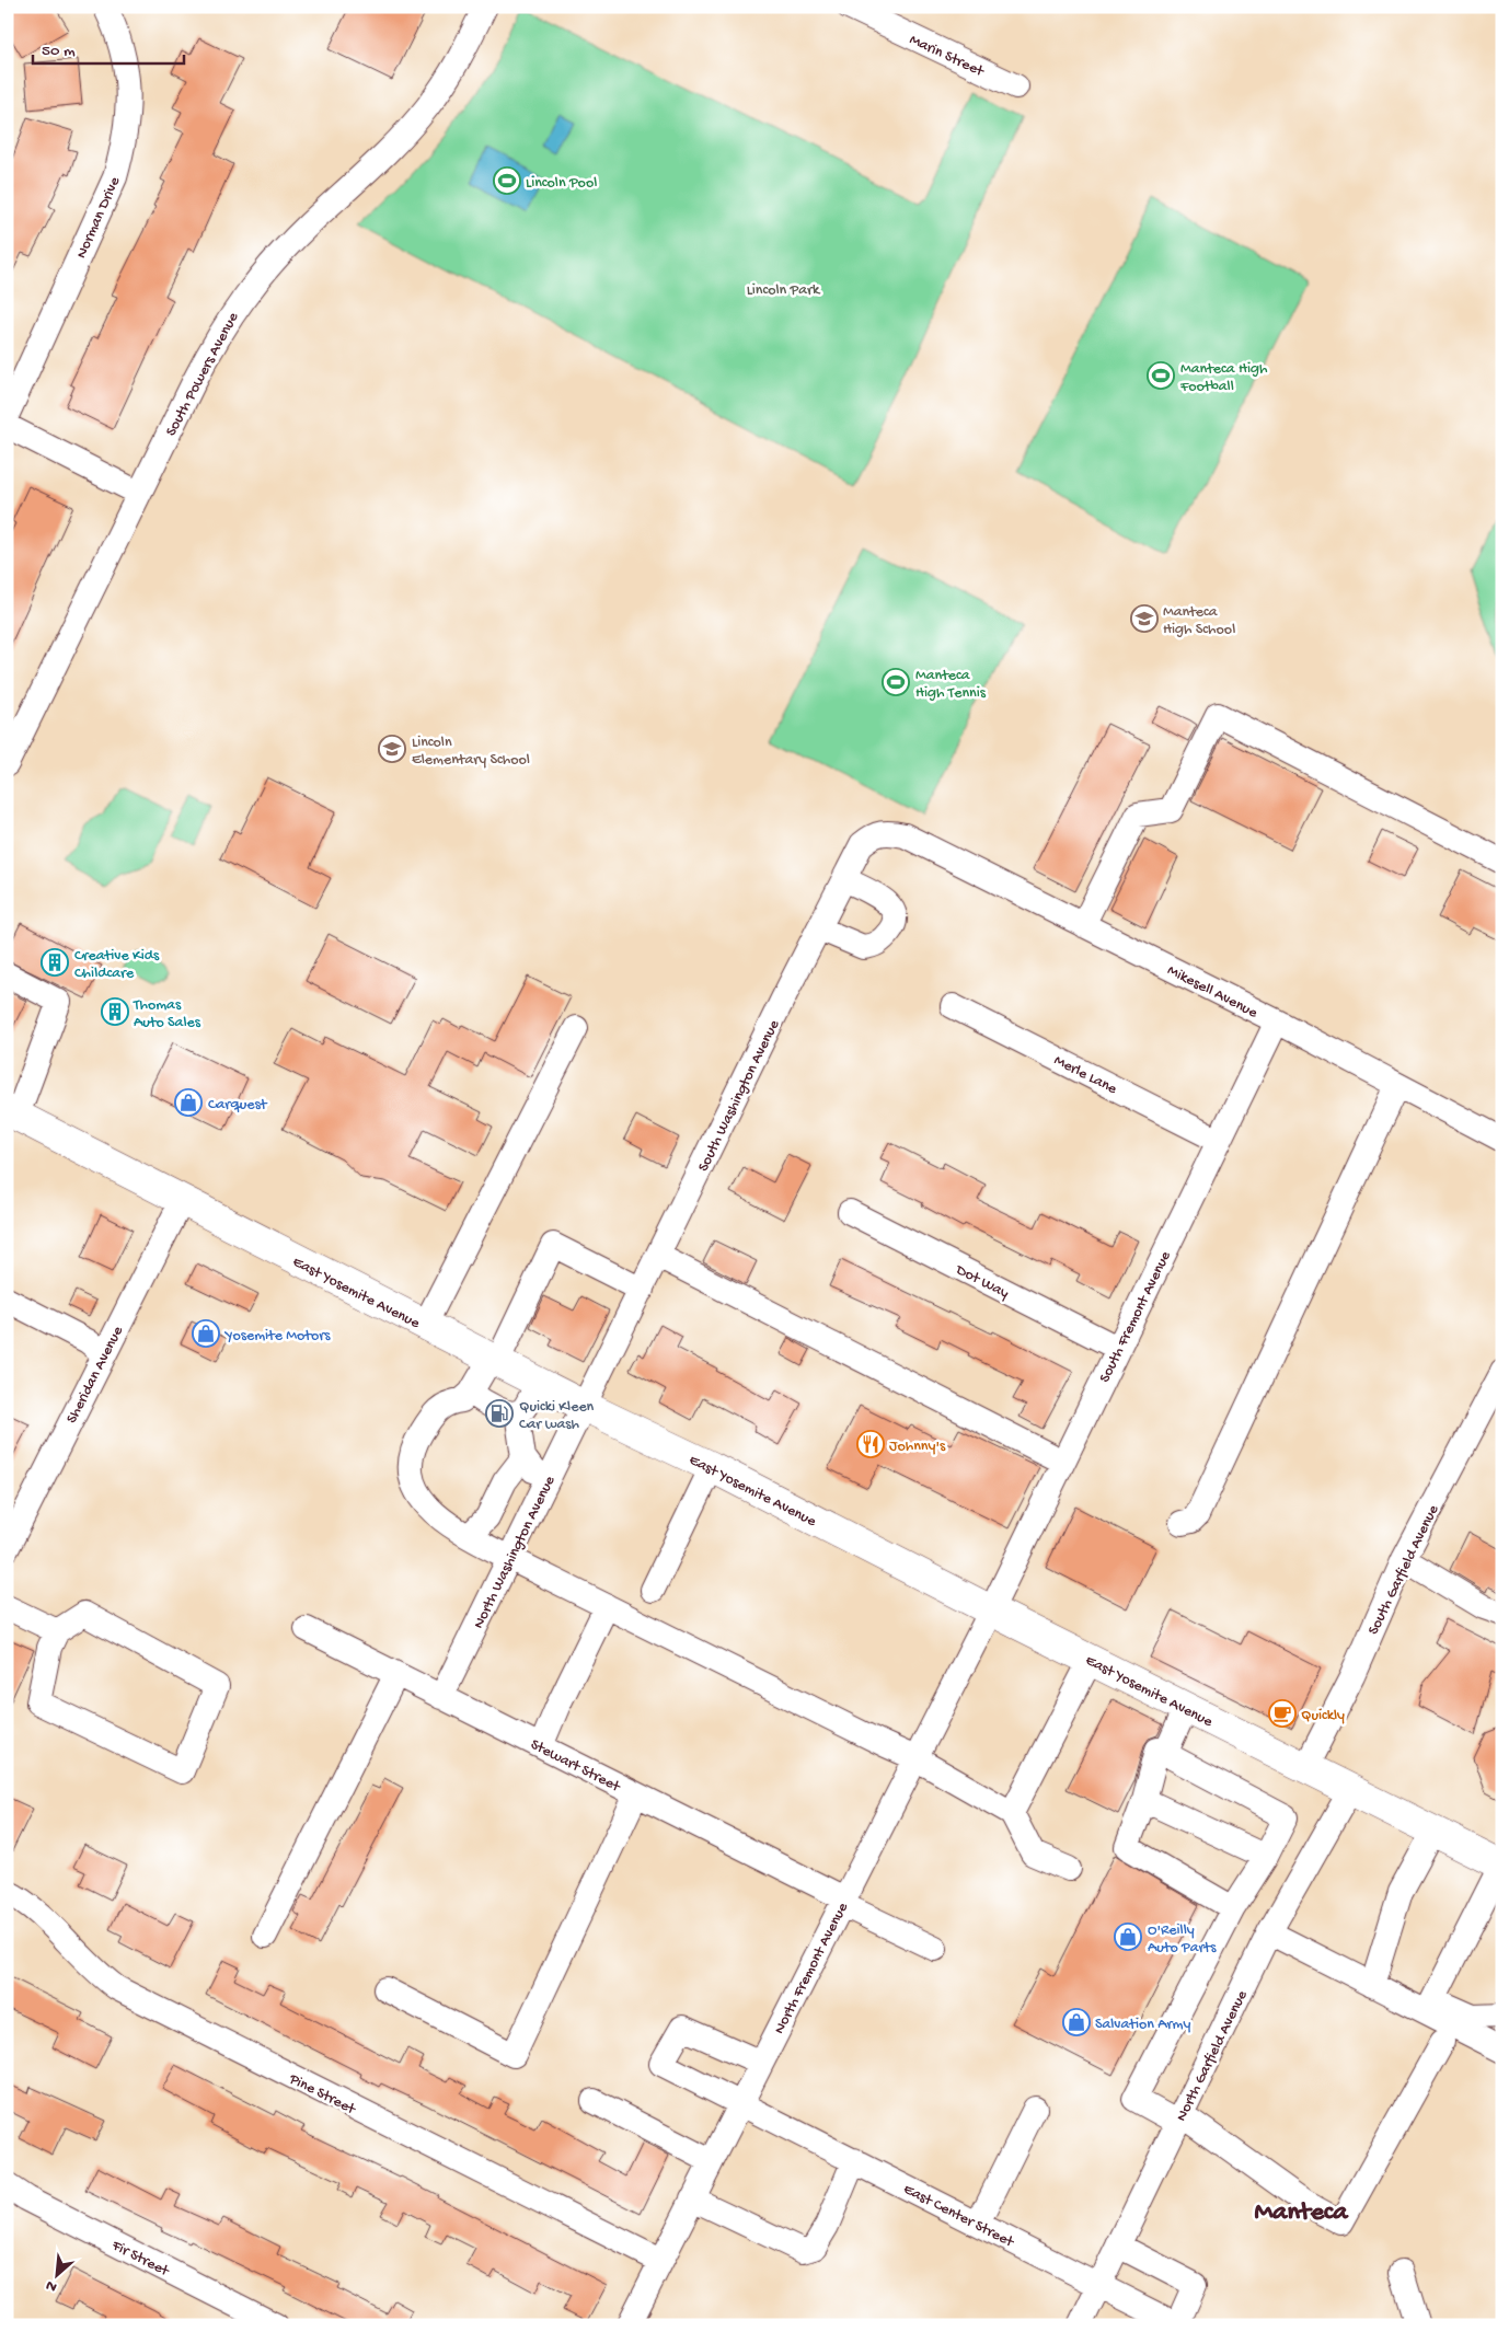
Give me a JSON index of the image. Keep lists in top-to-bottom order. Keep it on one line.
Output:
{"streets":{"main road":["East Yosemite Avenue"],"street":["Marin Street","Norman Drive","South Powers Avenue","Mikesell Avenue","Merle Lane","South Washington Avenue","Dot Way","South Fremont Avenue","Sheridan Avenue","North Washington Avenue","South Garfield Avenue","Stewart Street","North Fremont Avenue","North Garfield Avenue","Pine Street","East Center Street","Fir Street"]},"crossings":[["Mikesell Avenue","South Washington Avenue"],["Mikesell Avenue","South Fremont Avenue"],["Merle Lane","South Fremont Avenue"],["South Washington Avenue","East Yosemite Avenue"],["South Washington Avenue","North Washington Avenue"],["Dot Way","South Fremont Avenue"],["East Yosemite Avenue","South Fremont Avenue"],["East Yosemite Avenue","Sheridan Avenue"],["East Yosemite Avenue","North Washington Avenue"],["East Yosemite Avenue","South Garfield Avenue"],["East Yosemite Avenue","North Fremont Avenue"],["East Yosemite Avenue","North Garfield Avenue"],["South Fremont Avenue","North Fremont Avenue"],["North Washington Avenue","Stewart Street"],["Stewart Street","North Fremont Avenue"],["North Fremont Avenue","Pine Street"],["North Fremont Avenue","East Center Street"],["North Garfield Avenue","East Center Street"]],"districts":["Manteca"],"parks":["Lincoln Park"],"places":{"sports":["Lincoln Pool","Manteca High Football","Manteca High Tennis"],"school or university":["Manteca High School","Lincoln Elementary School"],"building":["Creative Kids Childcare","Thomas Auto Sales"],"shop":["Carquest","Yosemite Motors","O'Reilly Auto Parts","Salvation Army"],"fuel station":["Quicki Kleen Car wash"],"restaurant":["Johnny's"],"cafe":["Quickly"]},"scale_bar":"50 m","north":"bottom left"}
